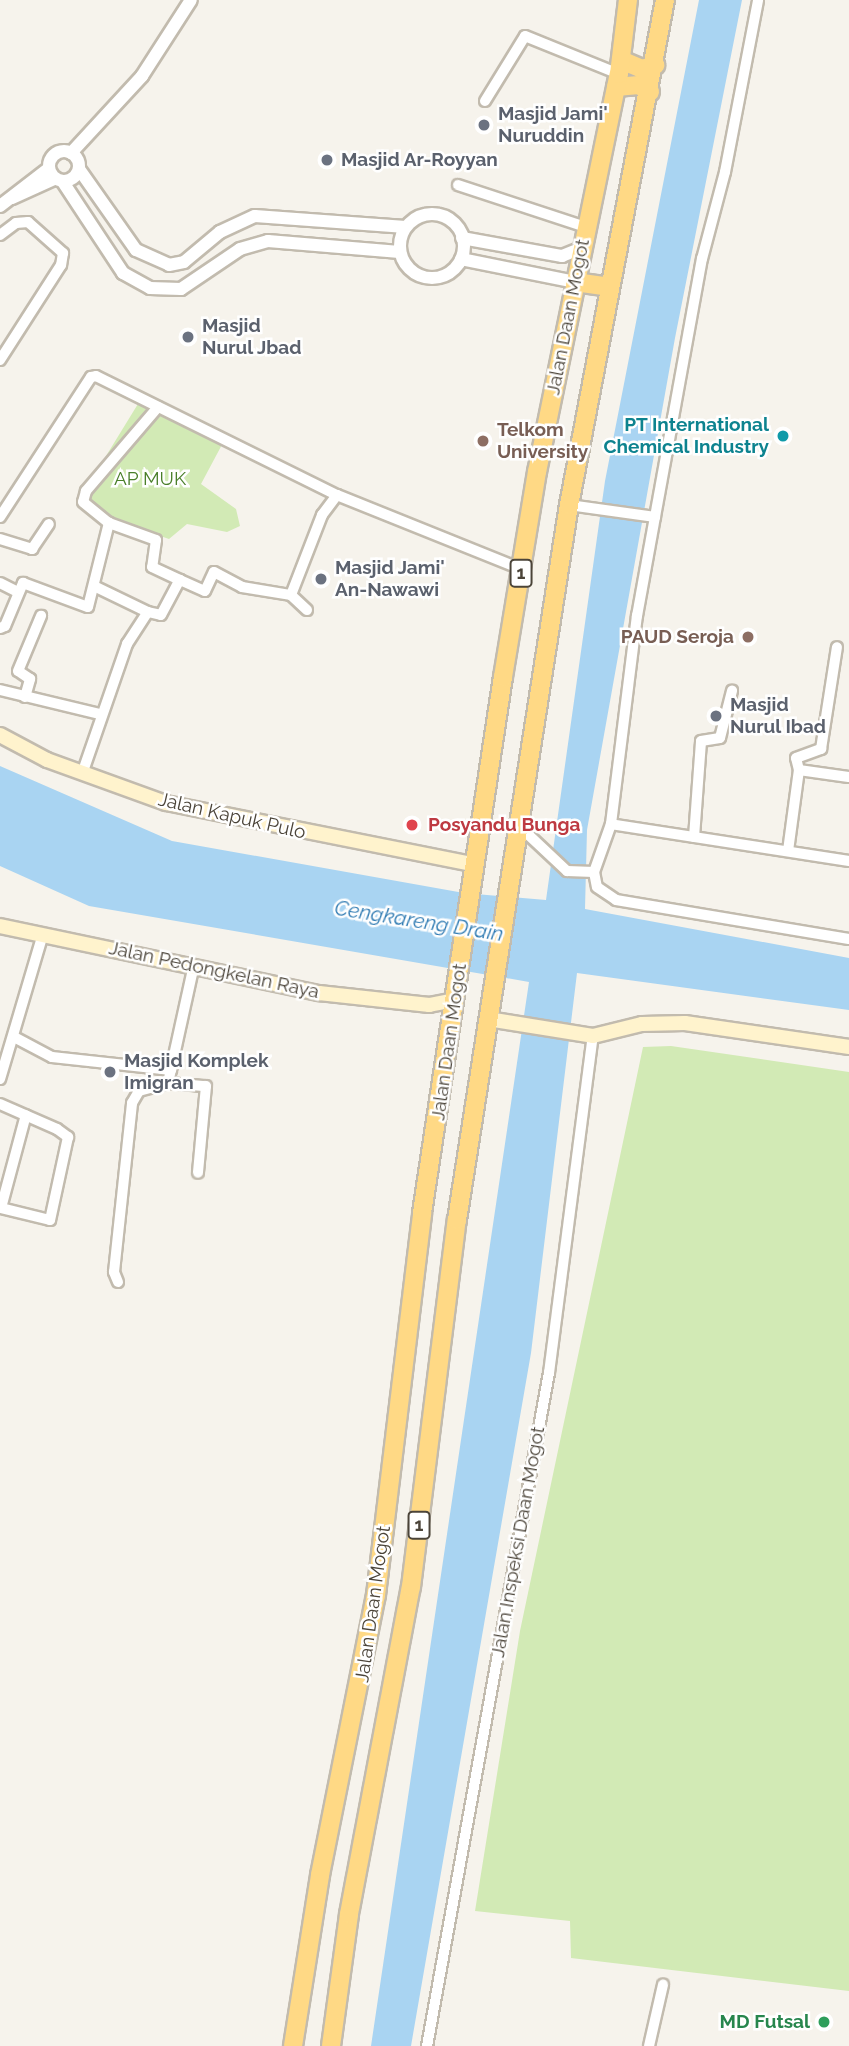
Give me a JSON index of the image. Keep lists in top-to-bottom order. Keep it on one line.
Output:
{"streets":{"highway":["Jalan Daan Mogot","1"],"main road":["Jalan Kapuk Pulo","Jalan Pedongkelan Raya"],"street":["Jalan Inspeksi Daan Mogot"]},"crossings":[["Jalan Daan Mogot","Jalan Kapuk Pulo"],["Jalan Daan Mogot","Jalan Pedongkelan Raya"]],"water":["Cengkareng Drain"],"parks":["AP MUK"],"places":["Masjid Jami' Nuruddin","Masjid Ar-Royyan","Masjid Nurul Jbad","PT International Chemical Industry","Telkom University","Masjid Jami' An-Nawawi","PAUD Seroja","Masjid Nurul Ibad","Posyandu Bunga","Masjid Komplek Imigran","MD Futsal"]}
